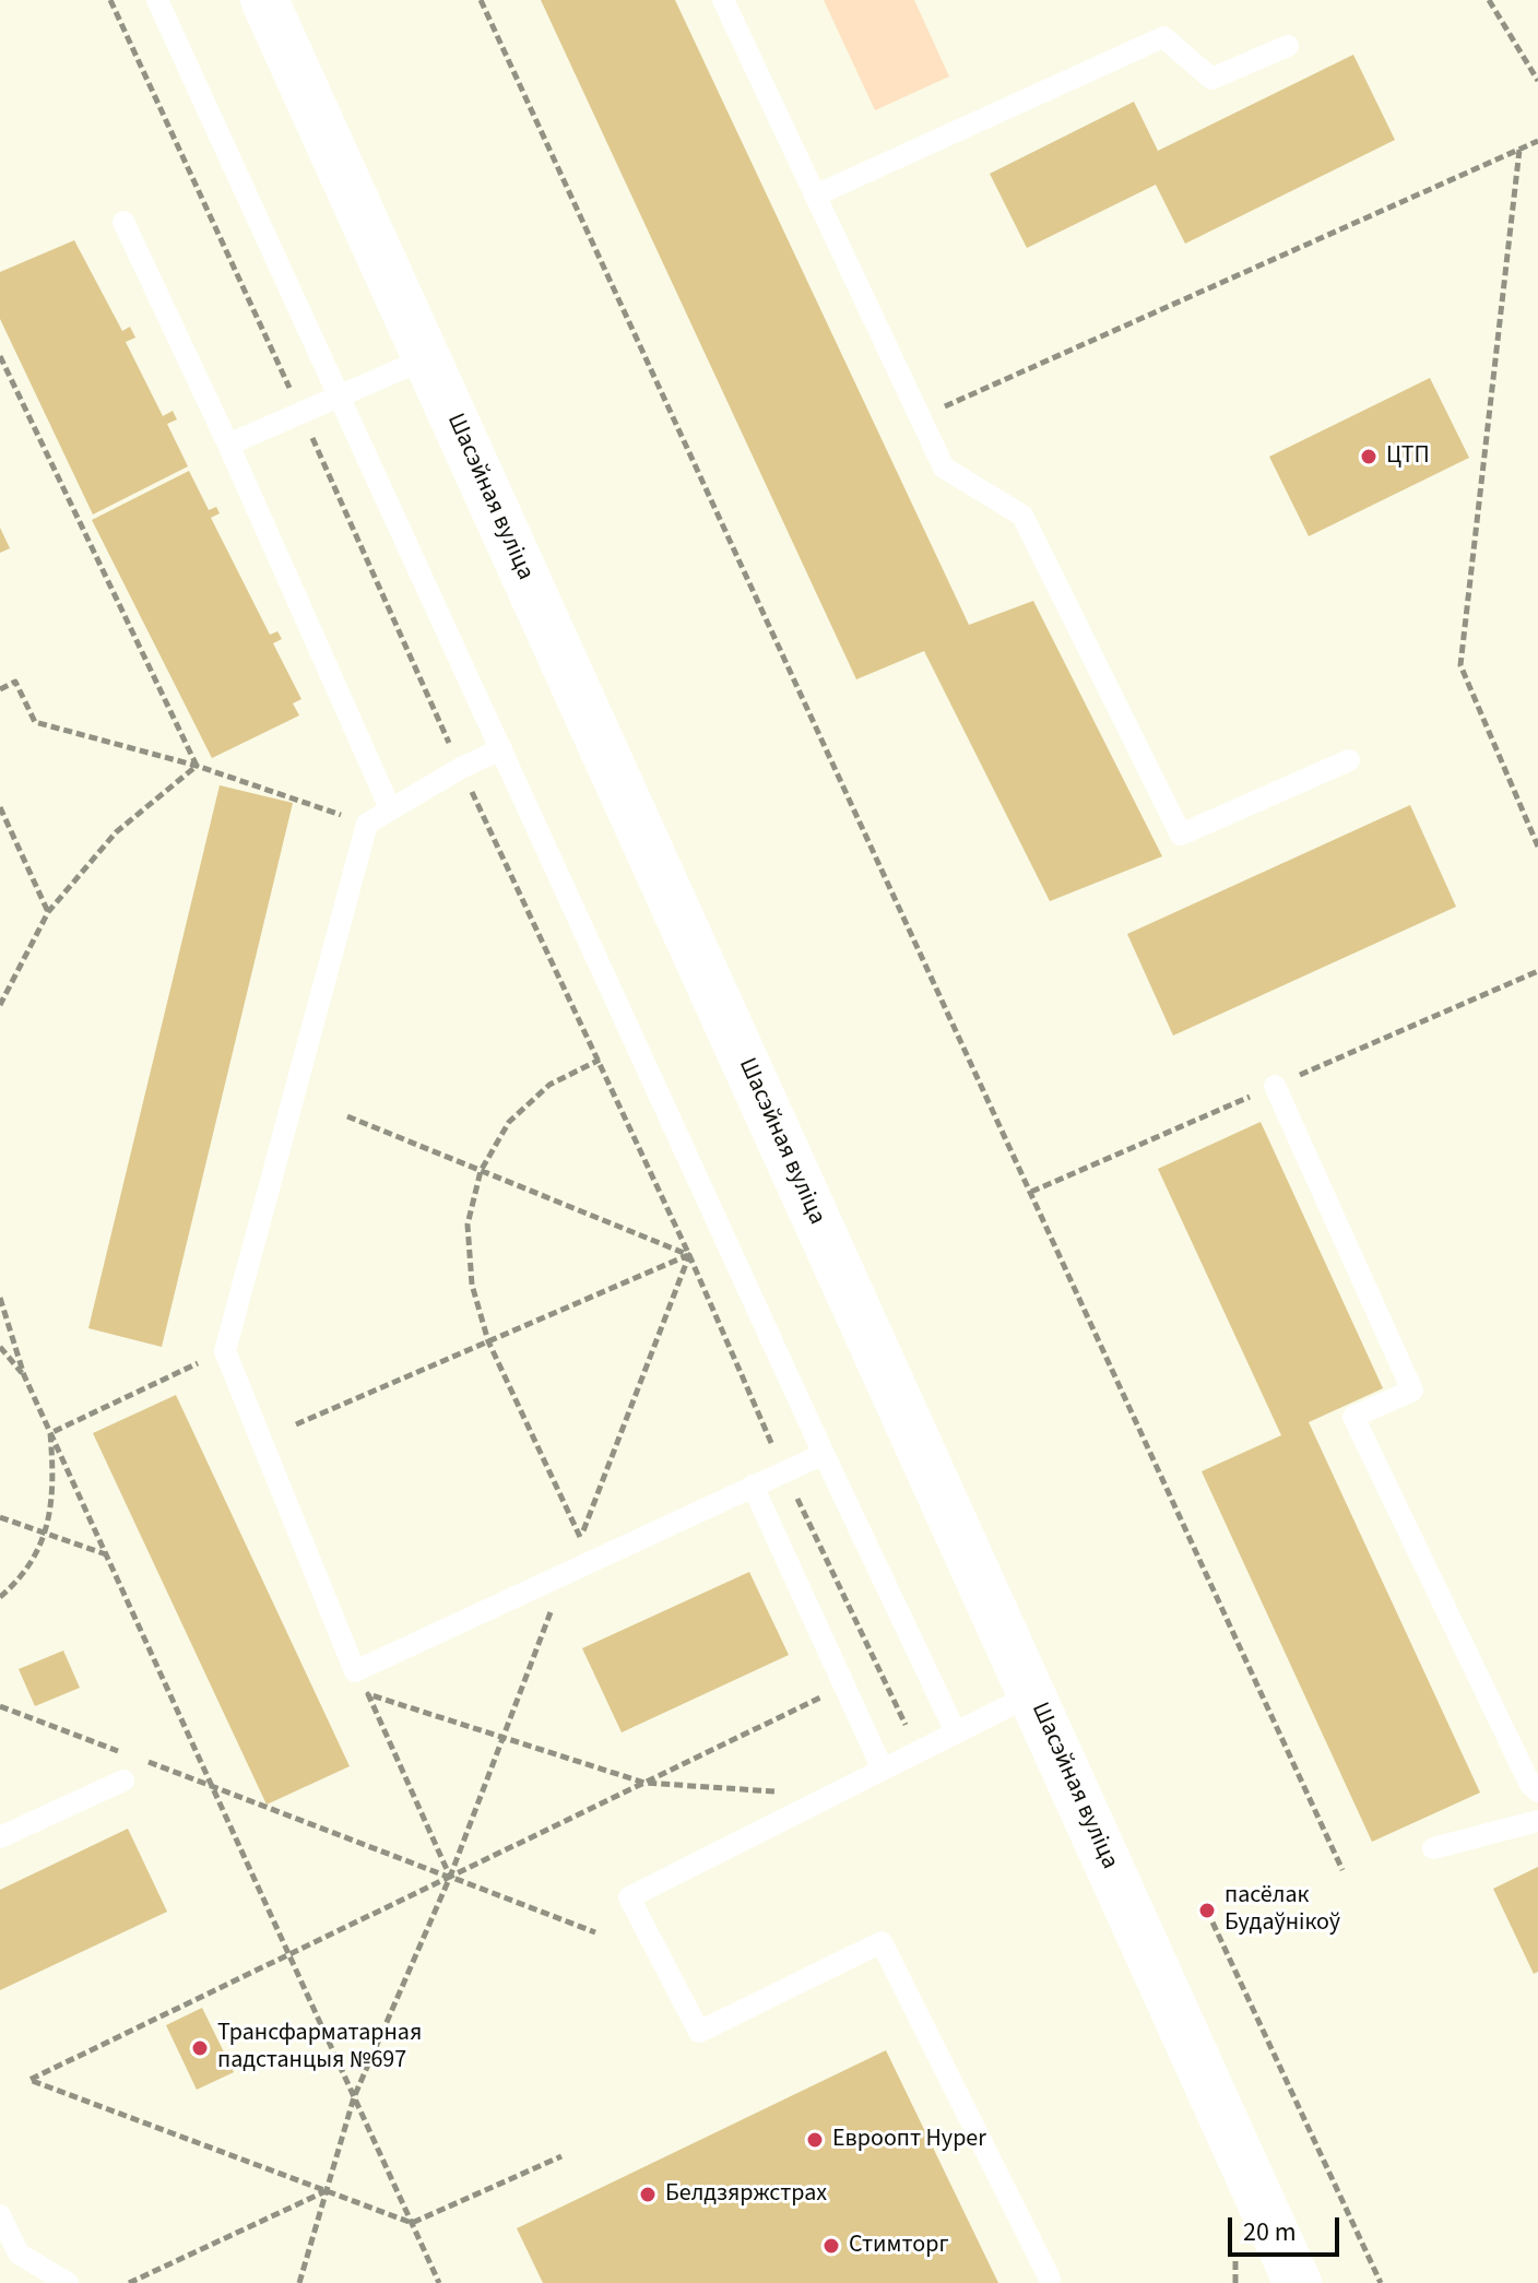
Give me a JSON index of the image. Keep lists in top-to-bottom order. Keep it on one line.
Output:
{"streets":{"main road":["Шасэйная вуліца"]},"places":["ЦТП","пасёлак Будаўнікоў","Трансфарматарная падстанцыя №697","Евроопт Hyper","Белдзяржстрах","Стимторг"],"scale_bar":"20 m"}
